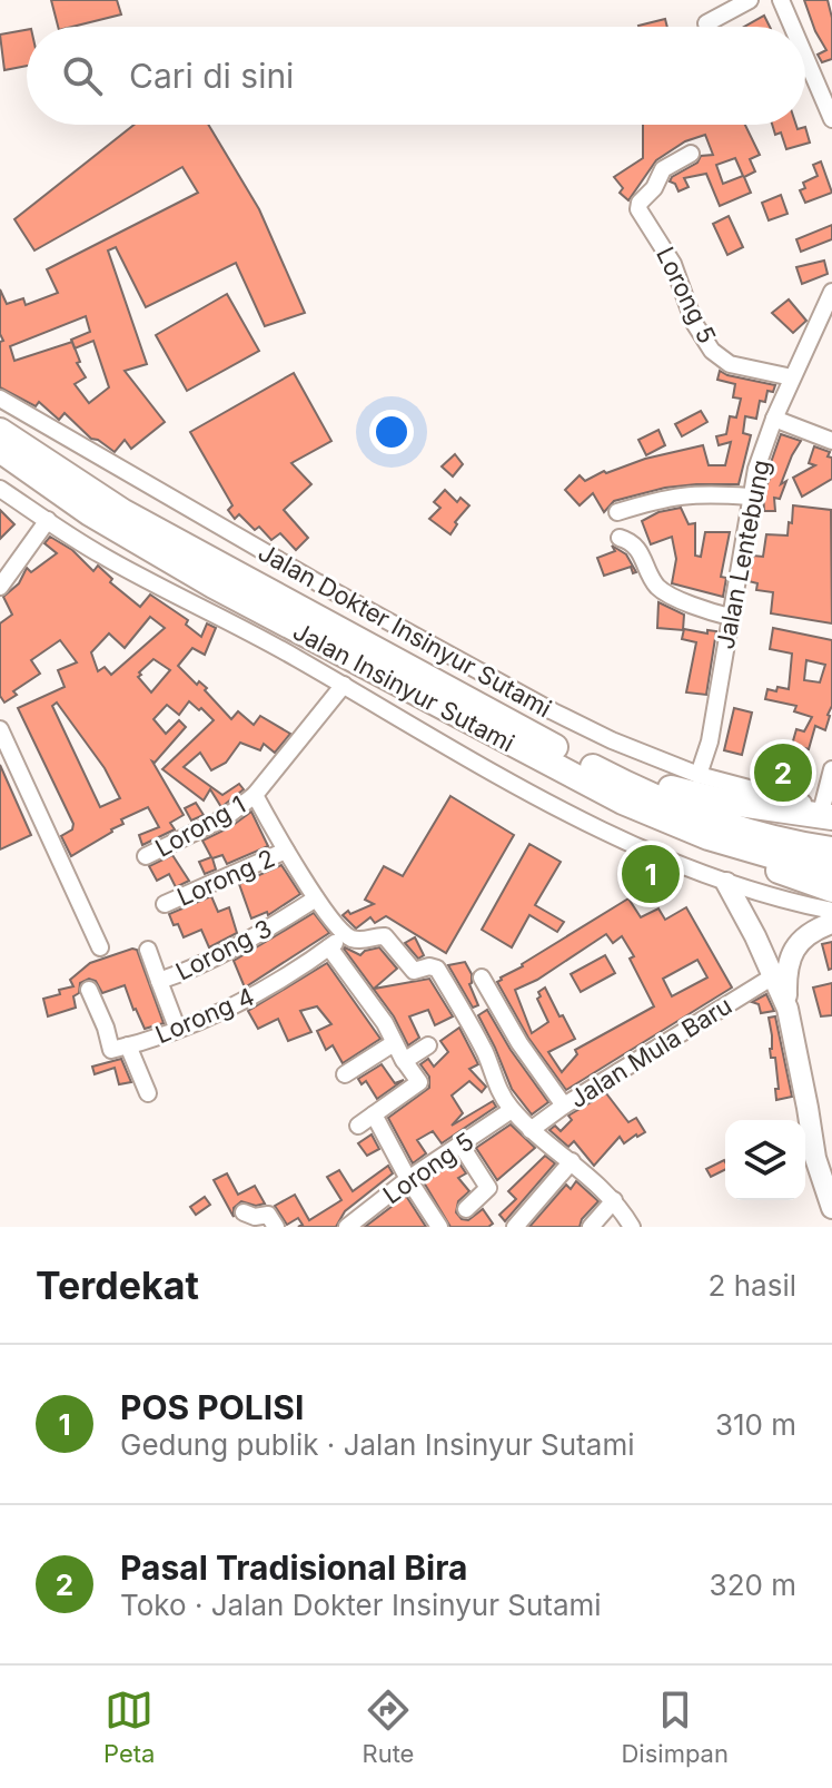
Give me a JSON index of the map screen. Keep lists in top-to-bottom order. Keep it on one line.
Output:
{"streets":{"highway":["Jalan Insinyur Sutami"],"street":["Lorong 5","Jalan Lentebung","Jalan Dokter Insinyur Sutami","Lorong 1","Lorong 2","Lorong 3","Lorong 4","Jalan Mula Baru"]},"crossings":[["Lorong 5","Jalan Lentebung"],["Jalan Lentebung","Jalan Dokter Insinyur Sutami"]],"page":{"search":"Cari di sini","pins":["2","1"],"heading":["Terdekat","2 hasil"],"list":[{"mark":"1","name":"POS POLISI","note":"Gedung publik · Jalan Insinyur Sutami","value":"310 m"},{"mark":"2","name":"Pasal Tradisional Bira","note":"Toko · Jalan Dokter Insinyur Sutami","value":"320 m"}],"nav":["Peta","Rute","Disimpan"]}}
